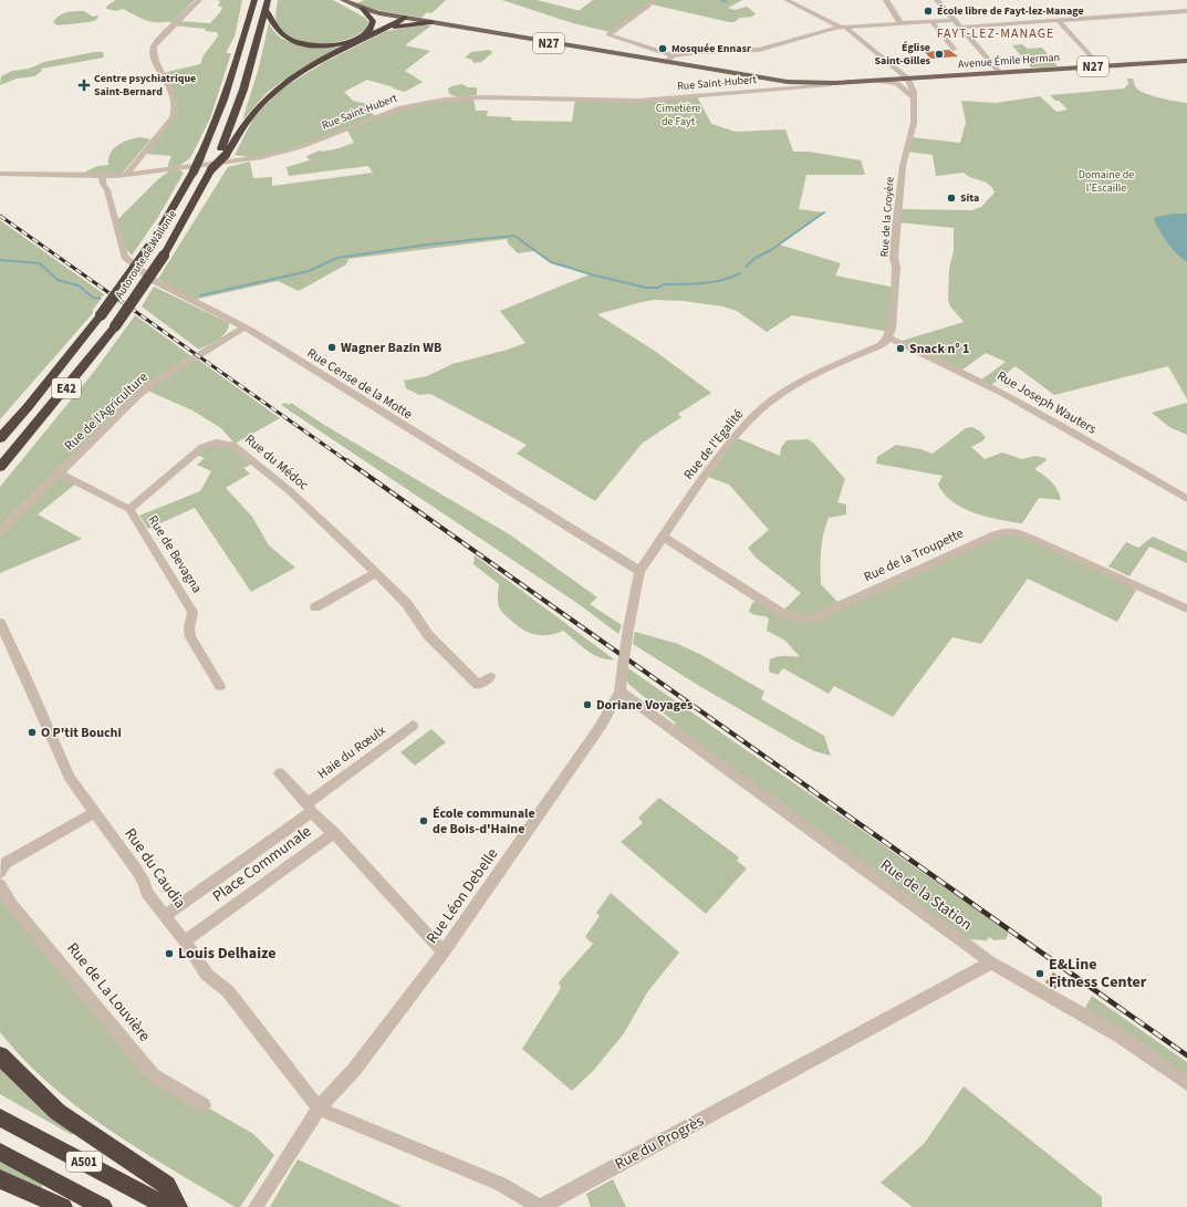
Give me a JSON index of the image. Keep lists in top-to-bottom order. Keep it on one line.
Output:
{"streets":{"highway":["Autoroute de Wallonie","E42","A501"],"main road":["N27","Avenue Émile Herman"],"street":["Rue Saint-Hubert","Rue de la Croyère","Rue Cense de la Motte","Rue Joseph Wauters","Rue de l'Agriculture","Rue de l'Egalité","Rue du Médoc","Rue de Bevagna","Rue de la Troupette","Haie du Rœulx","Place Communale","Rue du Caudia","Rue de la Station","Rue Léon Debelle","Rue de La Louvière","Rue du Progrès"]},"crossings":[["N27","Rue Saint-Hubert"],["Avenue Émile Herman","Rue Saint-Hubert"],["Avenue Émile Herman","Rue de la Croyère"],["Rue Saint-Hubert","Rue Cense de la Motte"],["Rue de la Croyère","Rue Joseph Wauters"],["Rue de la Croyère","Rue de l'Egalité"],["Rue Cense de la Motte","Rue de l'Agriculture"],["Rue Cense de la Motte","Rue de l'Egalité"],["Rue Joseph Wauters","Rue de l'Egalité"],["Rue de l'Agriculture","Rue de Bevagna"],["Rue de l'Egalité","Rue de la Troupette"],["Rue de l'Egalité","Rue de la Station"],["Rue de l'Egalité","Rue Léon Debelle"],["Rue du Médoc","Rue de Bevagna"],["Haie du Rœulx","Place Communale"],["Place Communale","Rue du Caudia"],["Rue du Caudia","Rue Léon Debelle"],["Rue du Caudia","Rue du Progrès"],["Rue de la Station","Rue Léon Debelle"],["Rue de la Station","Rue du Progrès"],["Rue Léon Debelle","Rue du Progrès"]],"districts":["FAYT-LEZ-MANAGE"],"parks":["Cimetière de Fayt","Domaine de l'Escaille"],"places":{"other":["École libre de Fayt-lez-Manage","Mosquée Ennasr","Église Saint-Gilles","Sita","Wagner Bazin WB","Snack n° 1","Doriane Voyages","O P'tit Bouchi","École communale de Bois-d'Haine","Louis Delhaize","E&Line Fitness Center"],"health":["Centre psychiatrique Saint-Bernard"]}}
